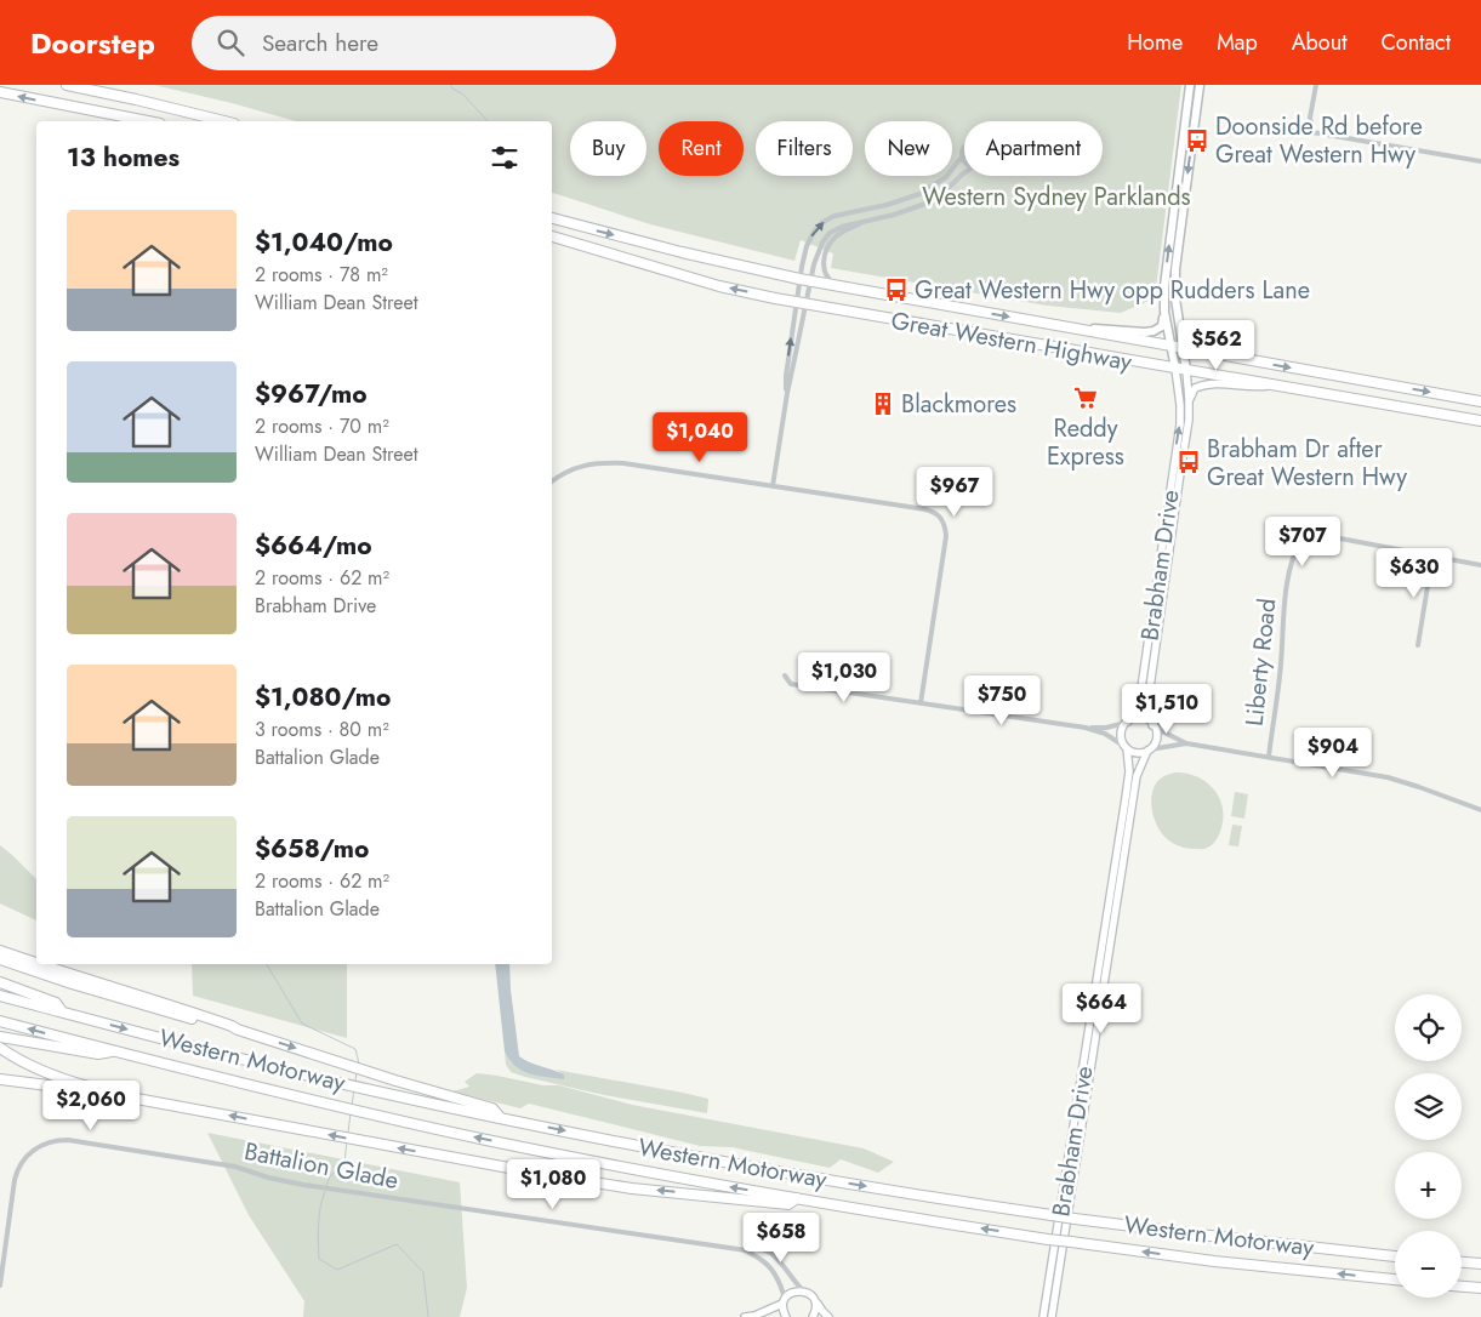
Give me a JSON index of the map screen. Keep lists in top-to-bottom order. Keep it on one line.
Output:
{"streets":{"highway":["Great Western Highway","Western Motorway"],"main road":["Brabham Drive"],"street":["Liberty Road","Battalion Glade"]},"crossings":[["Great Western Highway","Brabham Drive"]],"parks":["Western Sydney Parklands"],"places":{"bus stop":["Doonside Rd before Great Western Hwy","Great Western Hwy opp Rudders Lane","Brabham Dr after Great Western Hwy"],"supermarket":["Reddy Express"],"building":["Blackmores"]},"page":{"header":"Doorstep","search":"Search here","nav":["Home","Map","About","Contact"],"chip":["Buy","Rent","Filters","New","Apartment"],"heading":"13 homes","list":[{"name":"$1,040/mo","note":"2 rooms · 78 m² · William Dean Street"},{"name":"$967/mo","note":"2 rooms · 70 m² · William Dean Street"},{"name":"$664/mo","note":"2 rooms · 62 m² · Brabham Drive"},{"name":"$1,080/mo","note":"3 rooms · 80 m² · Battalion Glade"},{"name":"$658/mo","note":"2 rooms · 62 m² · Battalion Glade"}],"price":["$562","$1,040","$967","$707","$630","$1,030","$750","$1,510","$904","$664","$2,060","$1,080","$658"],"map_buttons":["+","−"]}}
